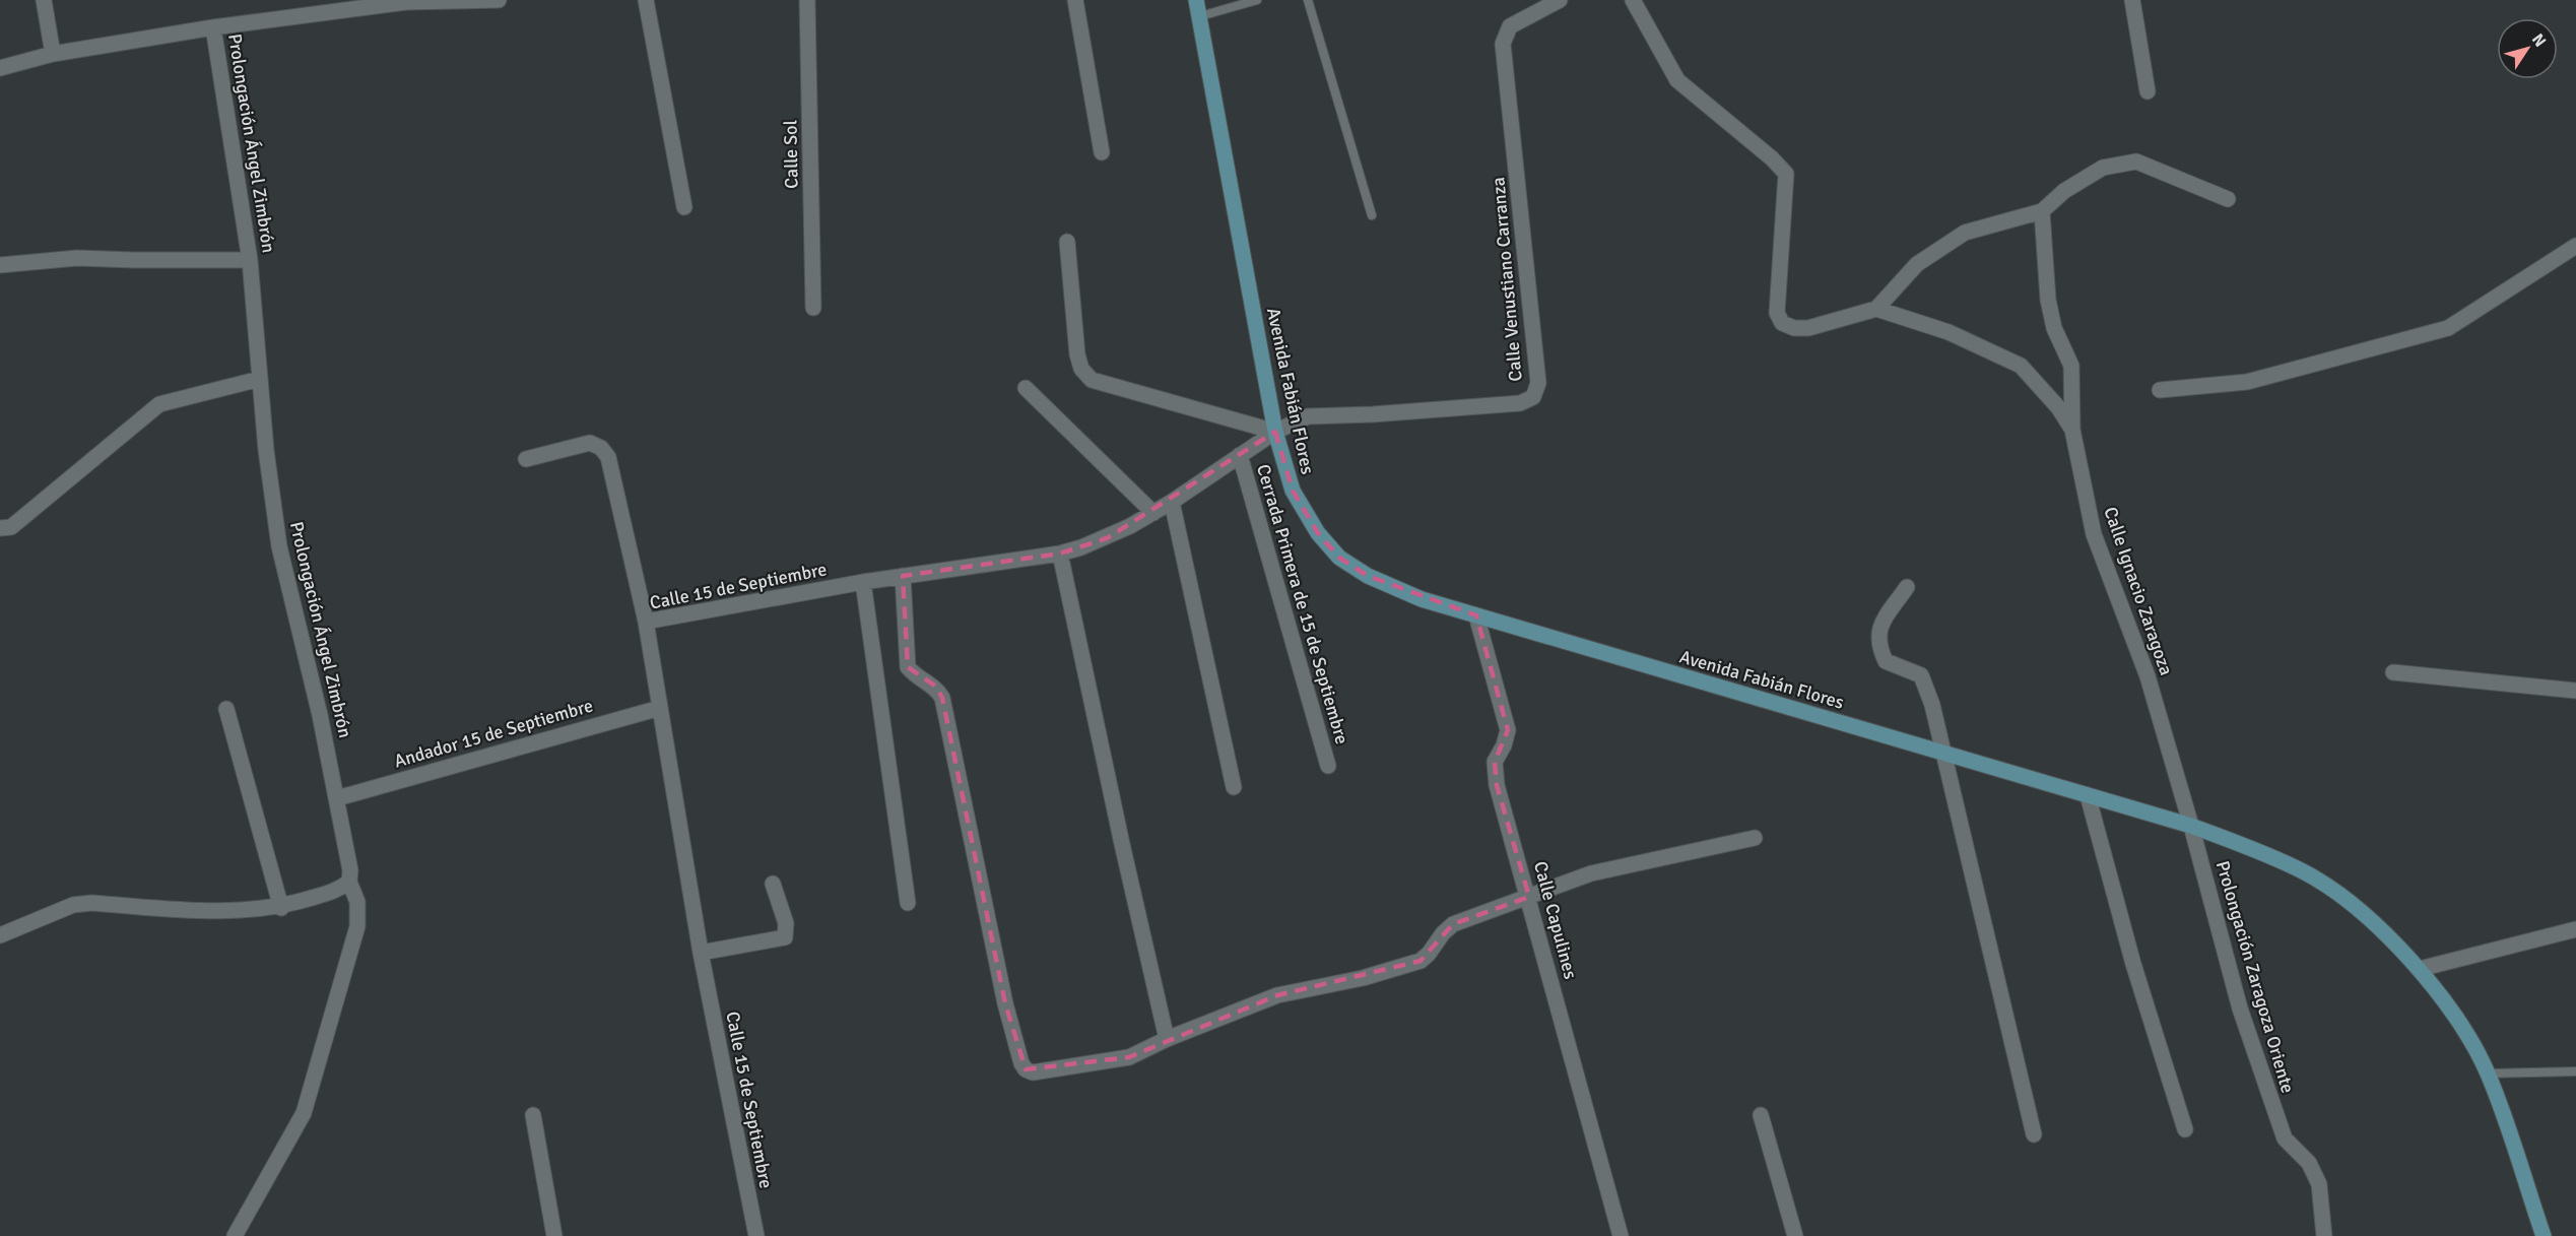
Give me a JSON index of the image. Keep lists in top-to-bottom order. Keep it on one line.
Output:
{"streets":{"main road":["Avenida Fabián Flores"],"street":["Prolongación Ángel Zimbrón","Calle Sol","Calle Venustiano Carranza","Calle 15 de Septiembre","Calle Ignacio Zaragoza","Cerrada Primera de 15 de Septiembre","Andador 15 de Septiembre","Calle Capulines","Prolongación Zaragoza Oriente"]},"crossings":[["Prolongación Ángel Zimbrón","Andador 15 de Septiembre"],["Calle Venustiano Carranza","Avenida Fabián Flores"],["Calle Venustiano Carranza","Calle 15 de Septiembre"],["Avenida Fabián Flores","Calle 15 de Septiembre"],["Avenida Fabián Flores","Calle Ignacio Zaragoza"],["Avenida Fabián Flores","Calle Capulines"],["Avenida Fabián Flores","Prolongación Zaragoza Oriente"],["Calle 15 de Septiembre","Cerrada Primera de 15 de Septiembre"],["Calle 15 de Septiembre","Andador 15 de Septiembre"],["Calle Ignacio Zaragoza","Prolongación Zaragoza Oriente"]],"north":"top right"}
